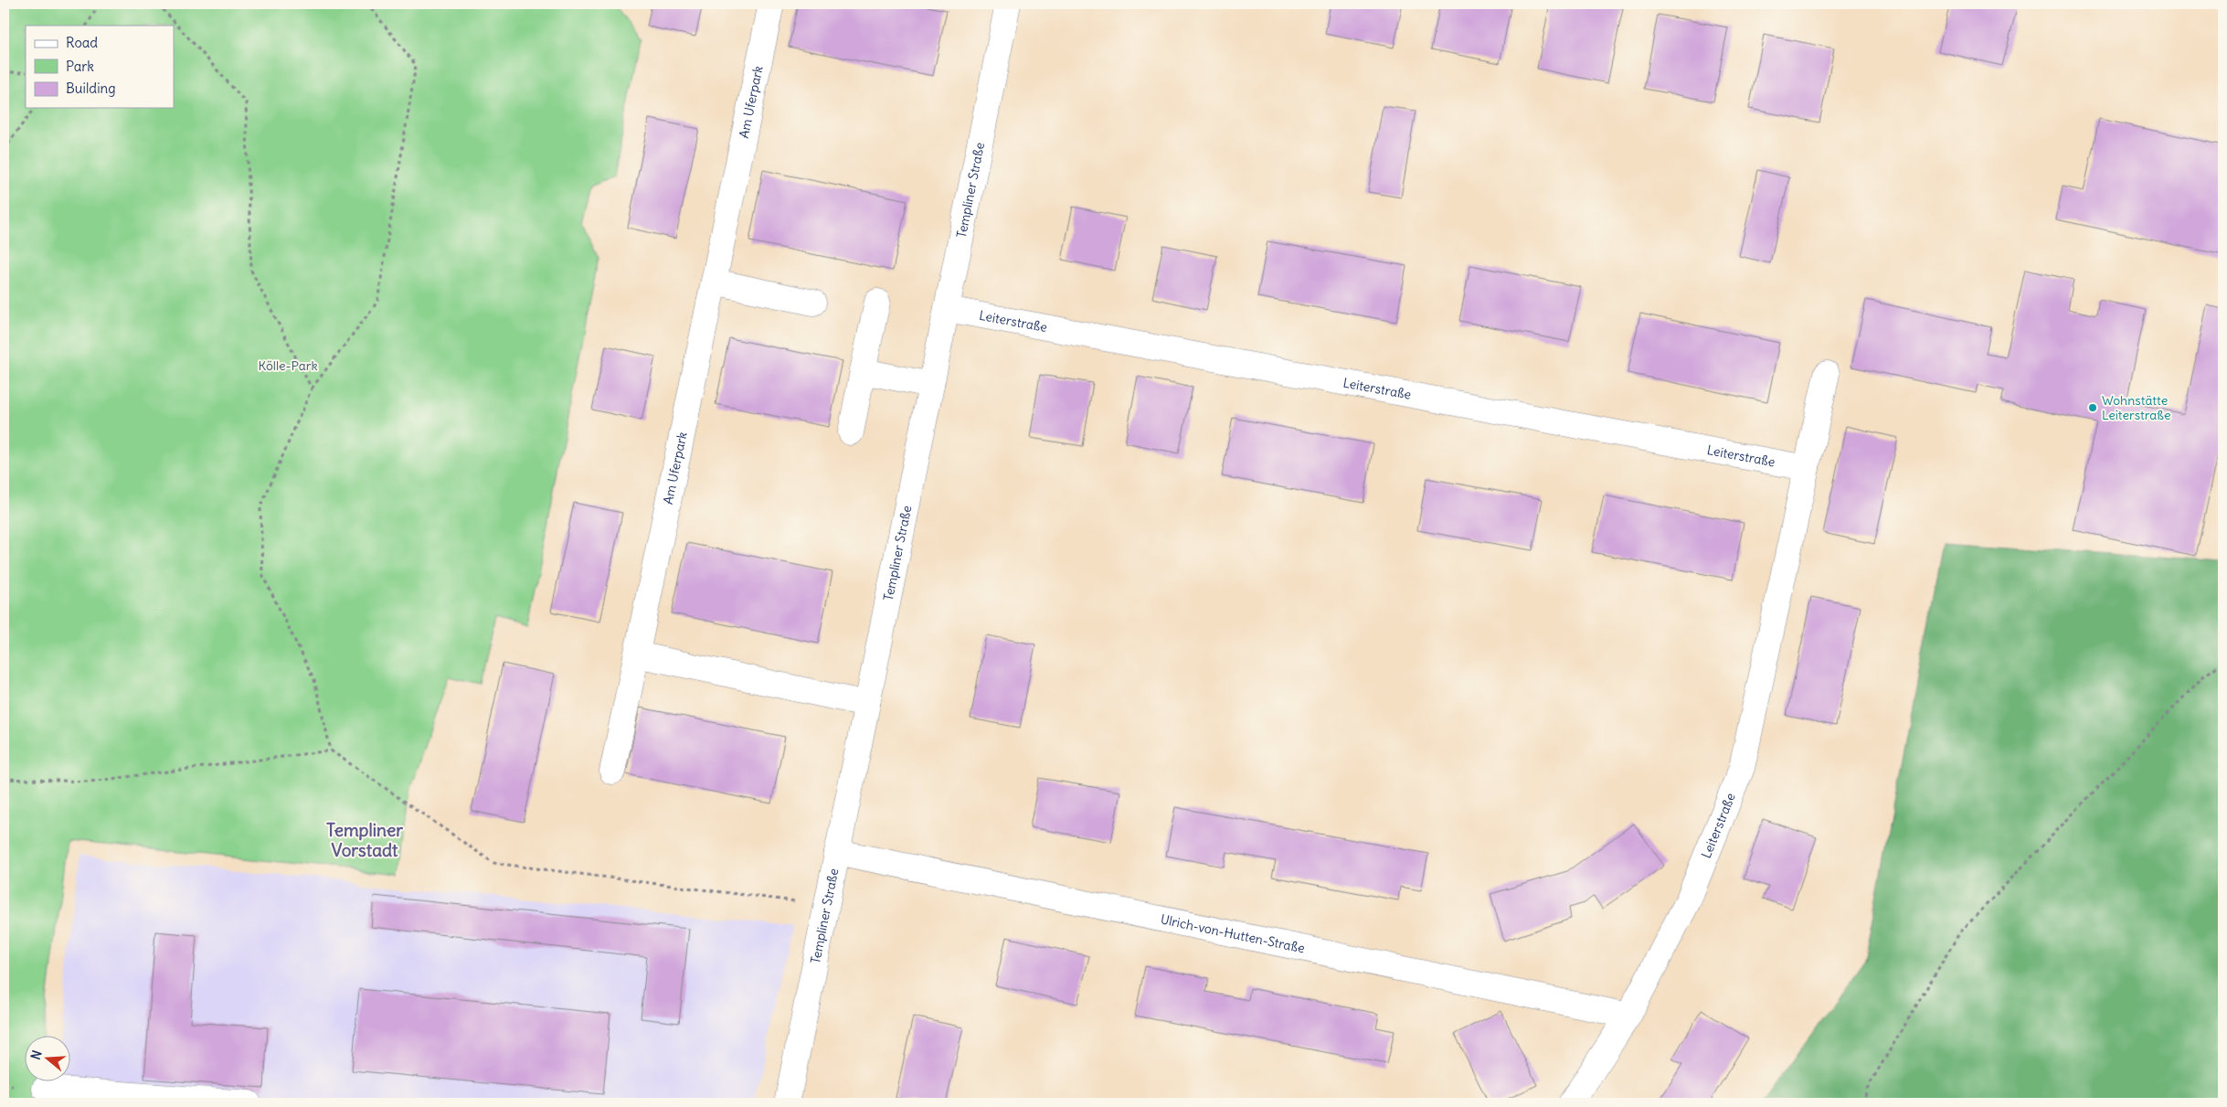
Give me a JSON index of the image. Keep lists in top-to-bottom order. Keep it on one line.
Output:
{"streets":{"street":["Am Uferpark","Templiner Straße","Leiterstraße","Ulrich-von-Hutten-Straße"]},"crossings":[["Templiner Straße","Leiterstraße"],["Templiner Straße","Ulrich-von-Hutten-Straße"],["Leiterstraße","Ulrich-von-Hutten-Straße"]],"districts":["Templiner Vorstadt"],"parks":["Kölle-Park"],"places":["Wohnstätte Leiterstraße"],"legend":["Road","Park","Building"],"north":"left"}
